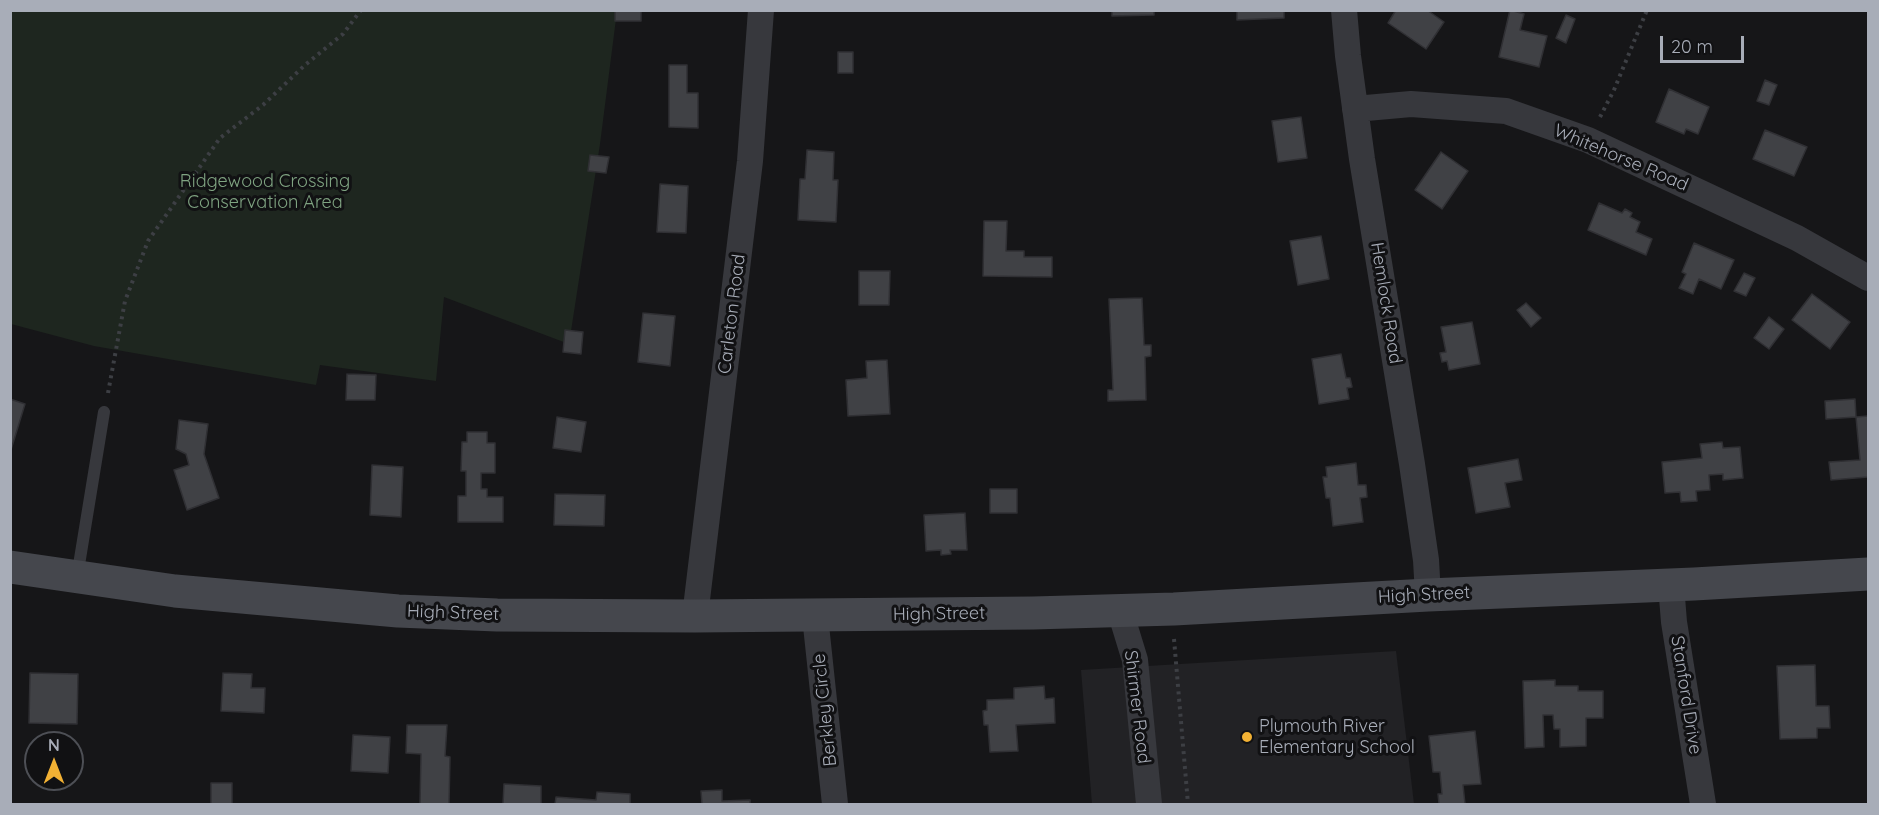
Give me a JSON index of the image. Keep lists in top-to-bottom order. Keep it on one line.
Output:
{"streets":{"main road":["High Street"],"street":["Whitehorse Road","Hemlock Road","Carleton Road","Stanford Drive","Shirmer Road","Berkley Circle"]},"crossings":[["Whitehorse Road","Hemlock Road"],["Hemlock Road","High Street"],["Carleton Road","High Street"],["High Street","Stanford Drive"],["High Street","Shirmer Road"],["High Street","Berkley Circle"]],"parks":["Ridgewood Crossing Conservation Area"],"places":["Plymouth River Elementary School"],"scale_bar":"20 m","north":"top"}
